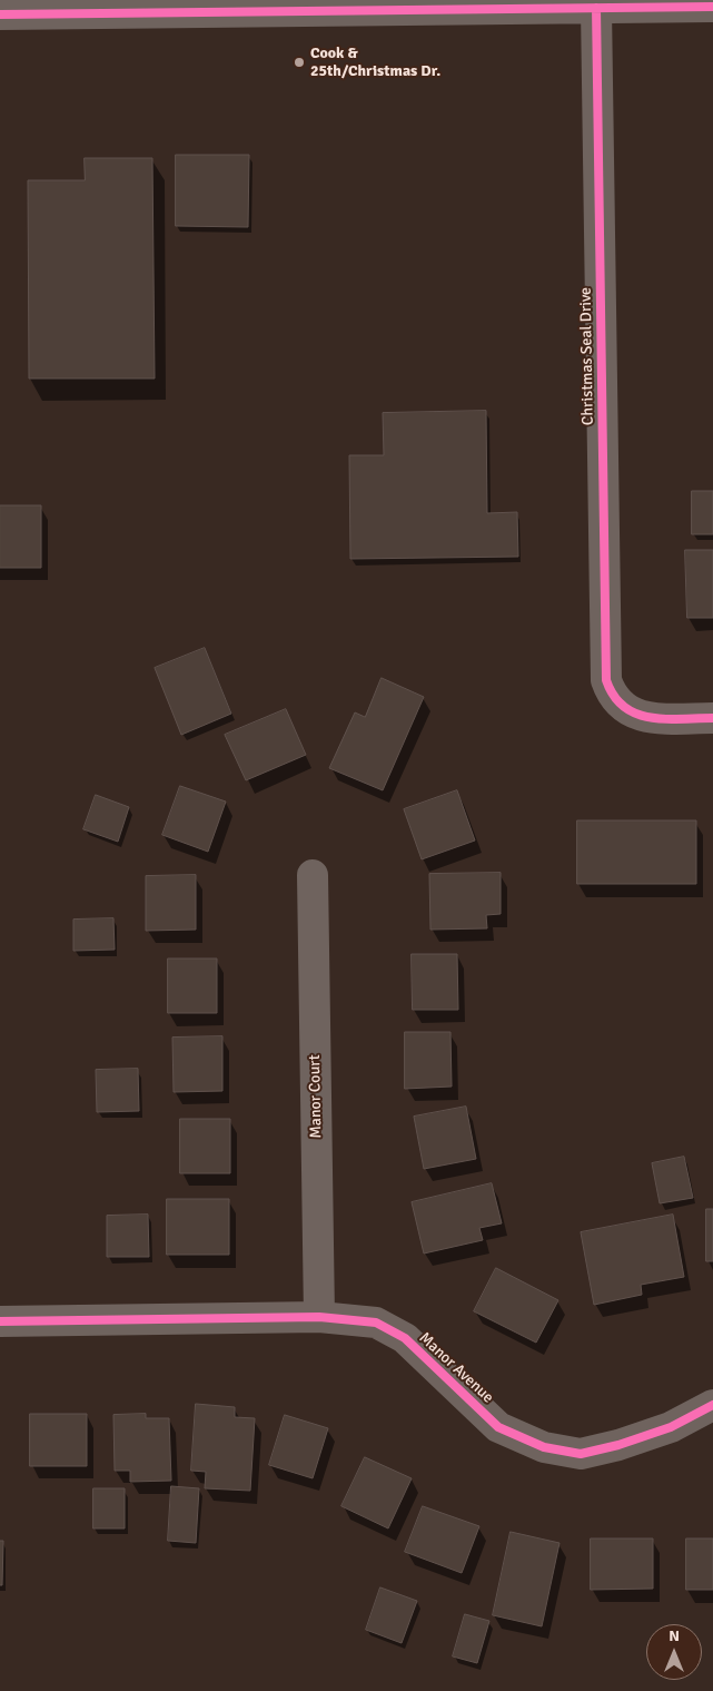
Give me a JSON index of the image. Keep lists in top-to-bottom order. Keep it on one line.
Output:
{"streets":{"street":["Christmas Seal Drive","Manor Court","Manor Avenue"]},"crossings":[["Manor Court","Manor Avenue"]],"places":["Cook & 25th/Christmas Dr."],"north":"top"}
